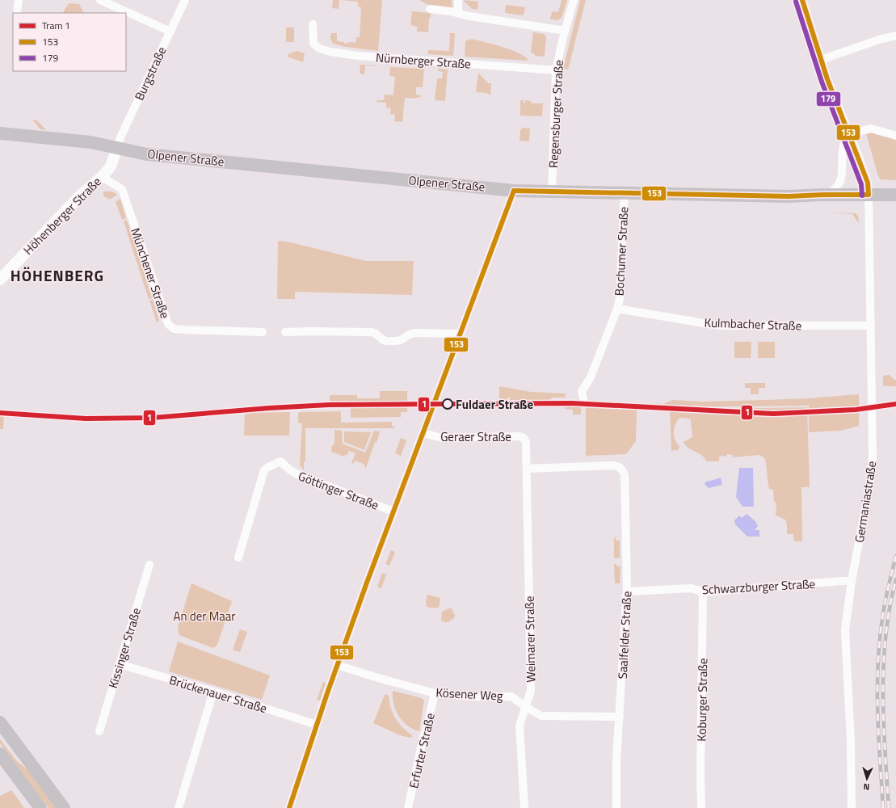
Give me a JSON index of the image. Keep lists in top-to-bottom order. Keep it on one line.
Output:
{"streets":{"main road":["Olpener Straße"],"street":["Nürnberger Straße","Burgstraße","Regensburger Straße","Höhenberger Straße","Bochumer Straße","Münchener Straße","Kulmbacher Straße","Geraer Straße","Göttinger Straße","Germaniastraße","Schwarzburger Straße","Saalfelder Straße","Weimarer Straße","Kissinger Straße","Brückenauer Straße","Kösener Weg","Koburger Straße","Erfurter Straße"]},"crossings":[["Nürnberger Straße","Regensburger Straße"],["Burgstraße","Olpener Straße"],["Burgstraße","Höhenberger Straße"],["Regensburger Straße","Olpener Straße"],["Olpener Straße","Höhenberger Straße"],["Olpener Straße","Bochumer Straße"],["Olpener Straße","Germaniastraße"],["Höhenberger Straße","Münchener Straße"],["Bochumer Straße","Kulmbacher Straße"],["Kulmbacher Straße","Germaniastraße"],["Geraer Straße","Saalfelder Straße"],["Geraer Straße","Weimarer Straße"],["Germaniastraße","Schwarzburger Straße"],["Schwarzburger Straße","Saalfelder Straße"],["Schwarzburger Straße","Koburger Straße"],["Saalfelder Straße","Weimarer Straße"],["Saalfelder Straße","Kösener Weg"],["Weimarer Straße","Kösener Weg"],["Kissinger Straße","Brückenauer Straße"],["Kösener Weg","Erfurter Straße"]],"districts":["HÖHENBERG"],"parks":["An der Maar"],"places":["Fuldaer Straße"],"lines":["transit line 153","transit line 179","tram line 1"],"legend":["Tram 1","153","179"],"north":"bottom"}
